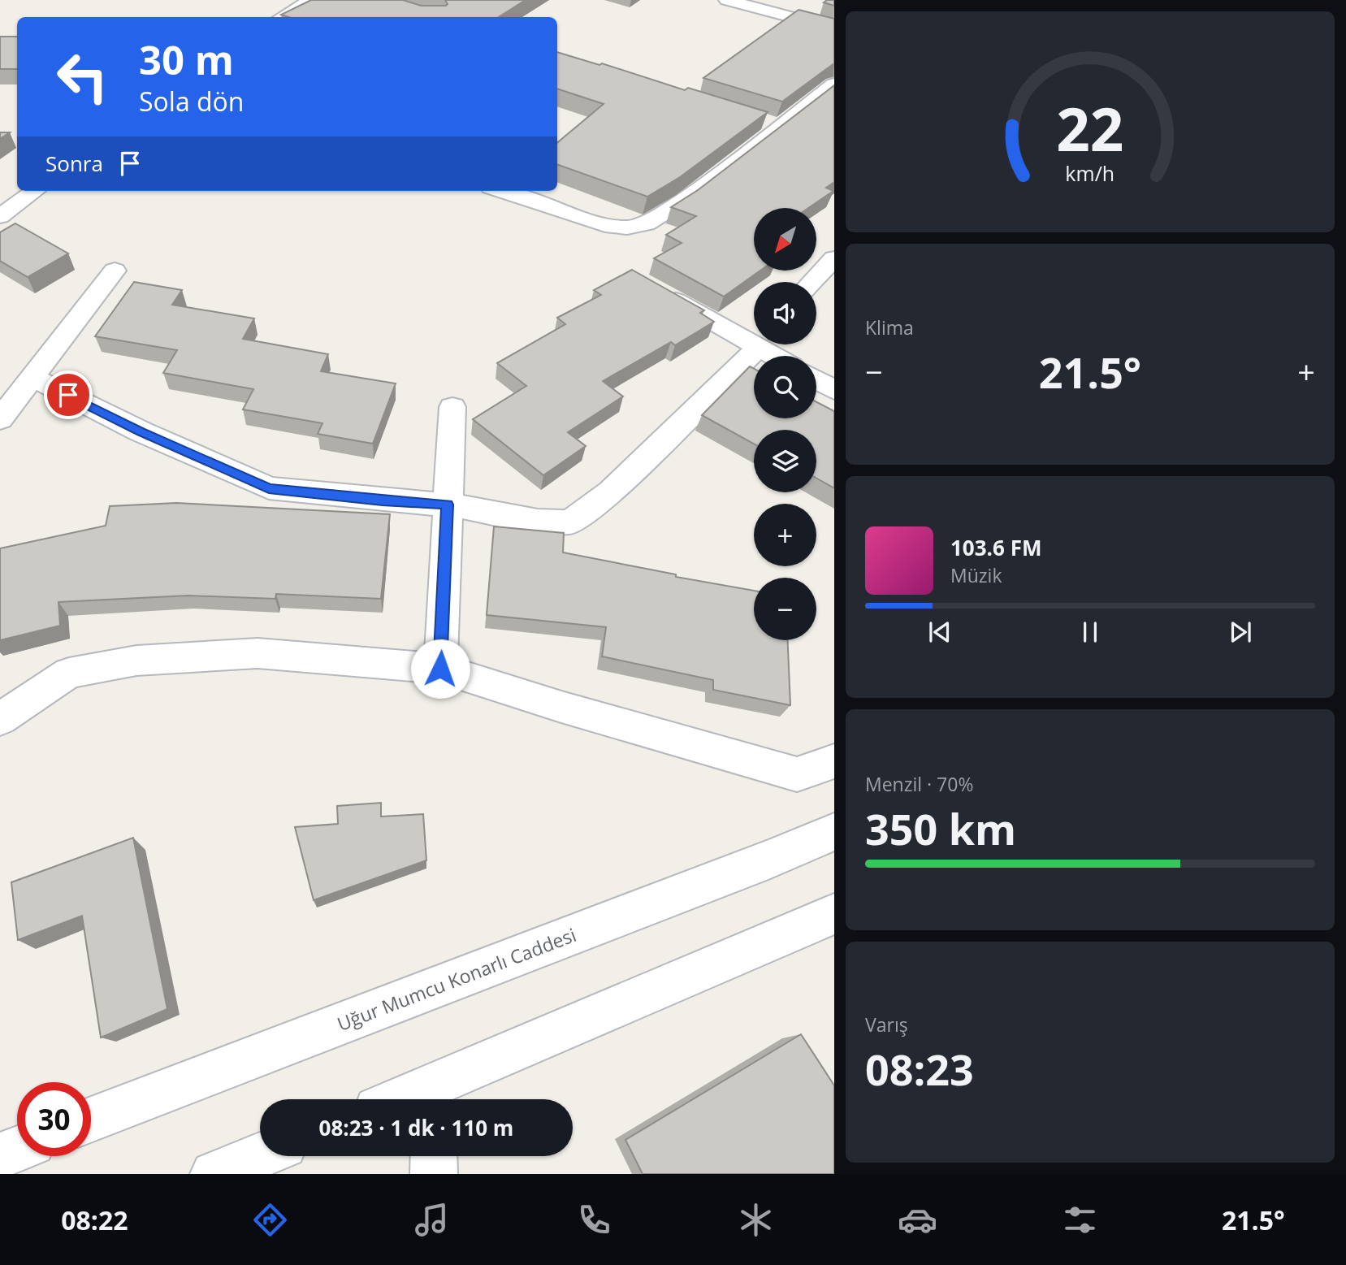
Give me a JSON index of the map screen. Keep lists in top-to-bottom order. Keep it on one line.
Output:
{"streets":{"street":["Uğur Mumcu Konarlı Caddesi"]},"north":"bottom left","page":{"turn":["30 m","Sola dön"],"then":"Sonra","map_buttons":["+","−"],"tile":["Klima",["Menzil · 70%","350 km"],["Varış","08:23"]],"heat":["−","21.5°","+"],"song":["103.6 FM","Müzik"],"limit":"30","trip":"08:23 · 1 dk · 110 m","tabs":["08:22","21.5°"],"gauge":["22","km/h"]}}
